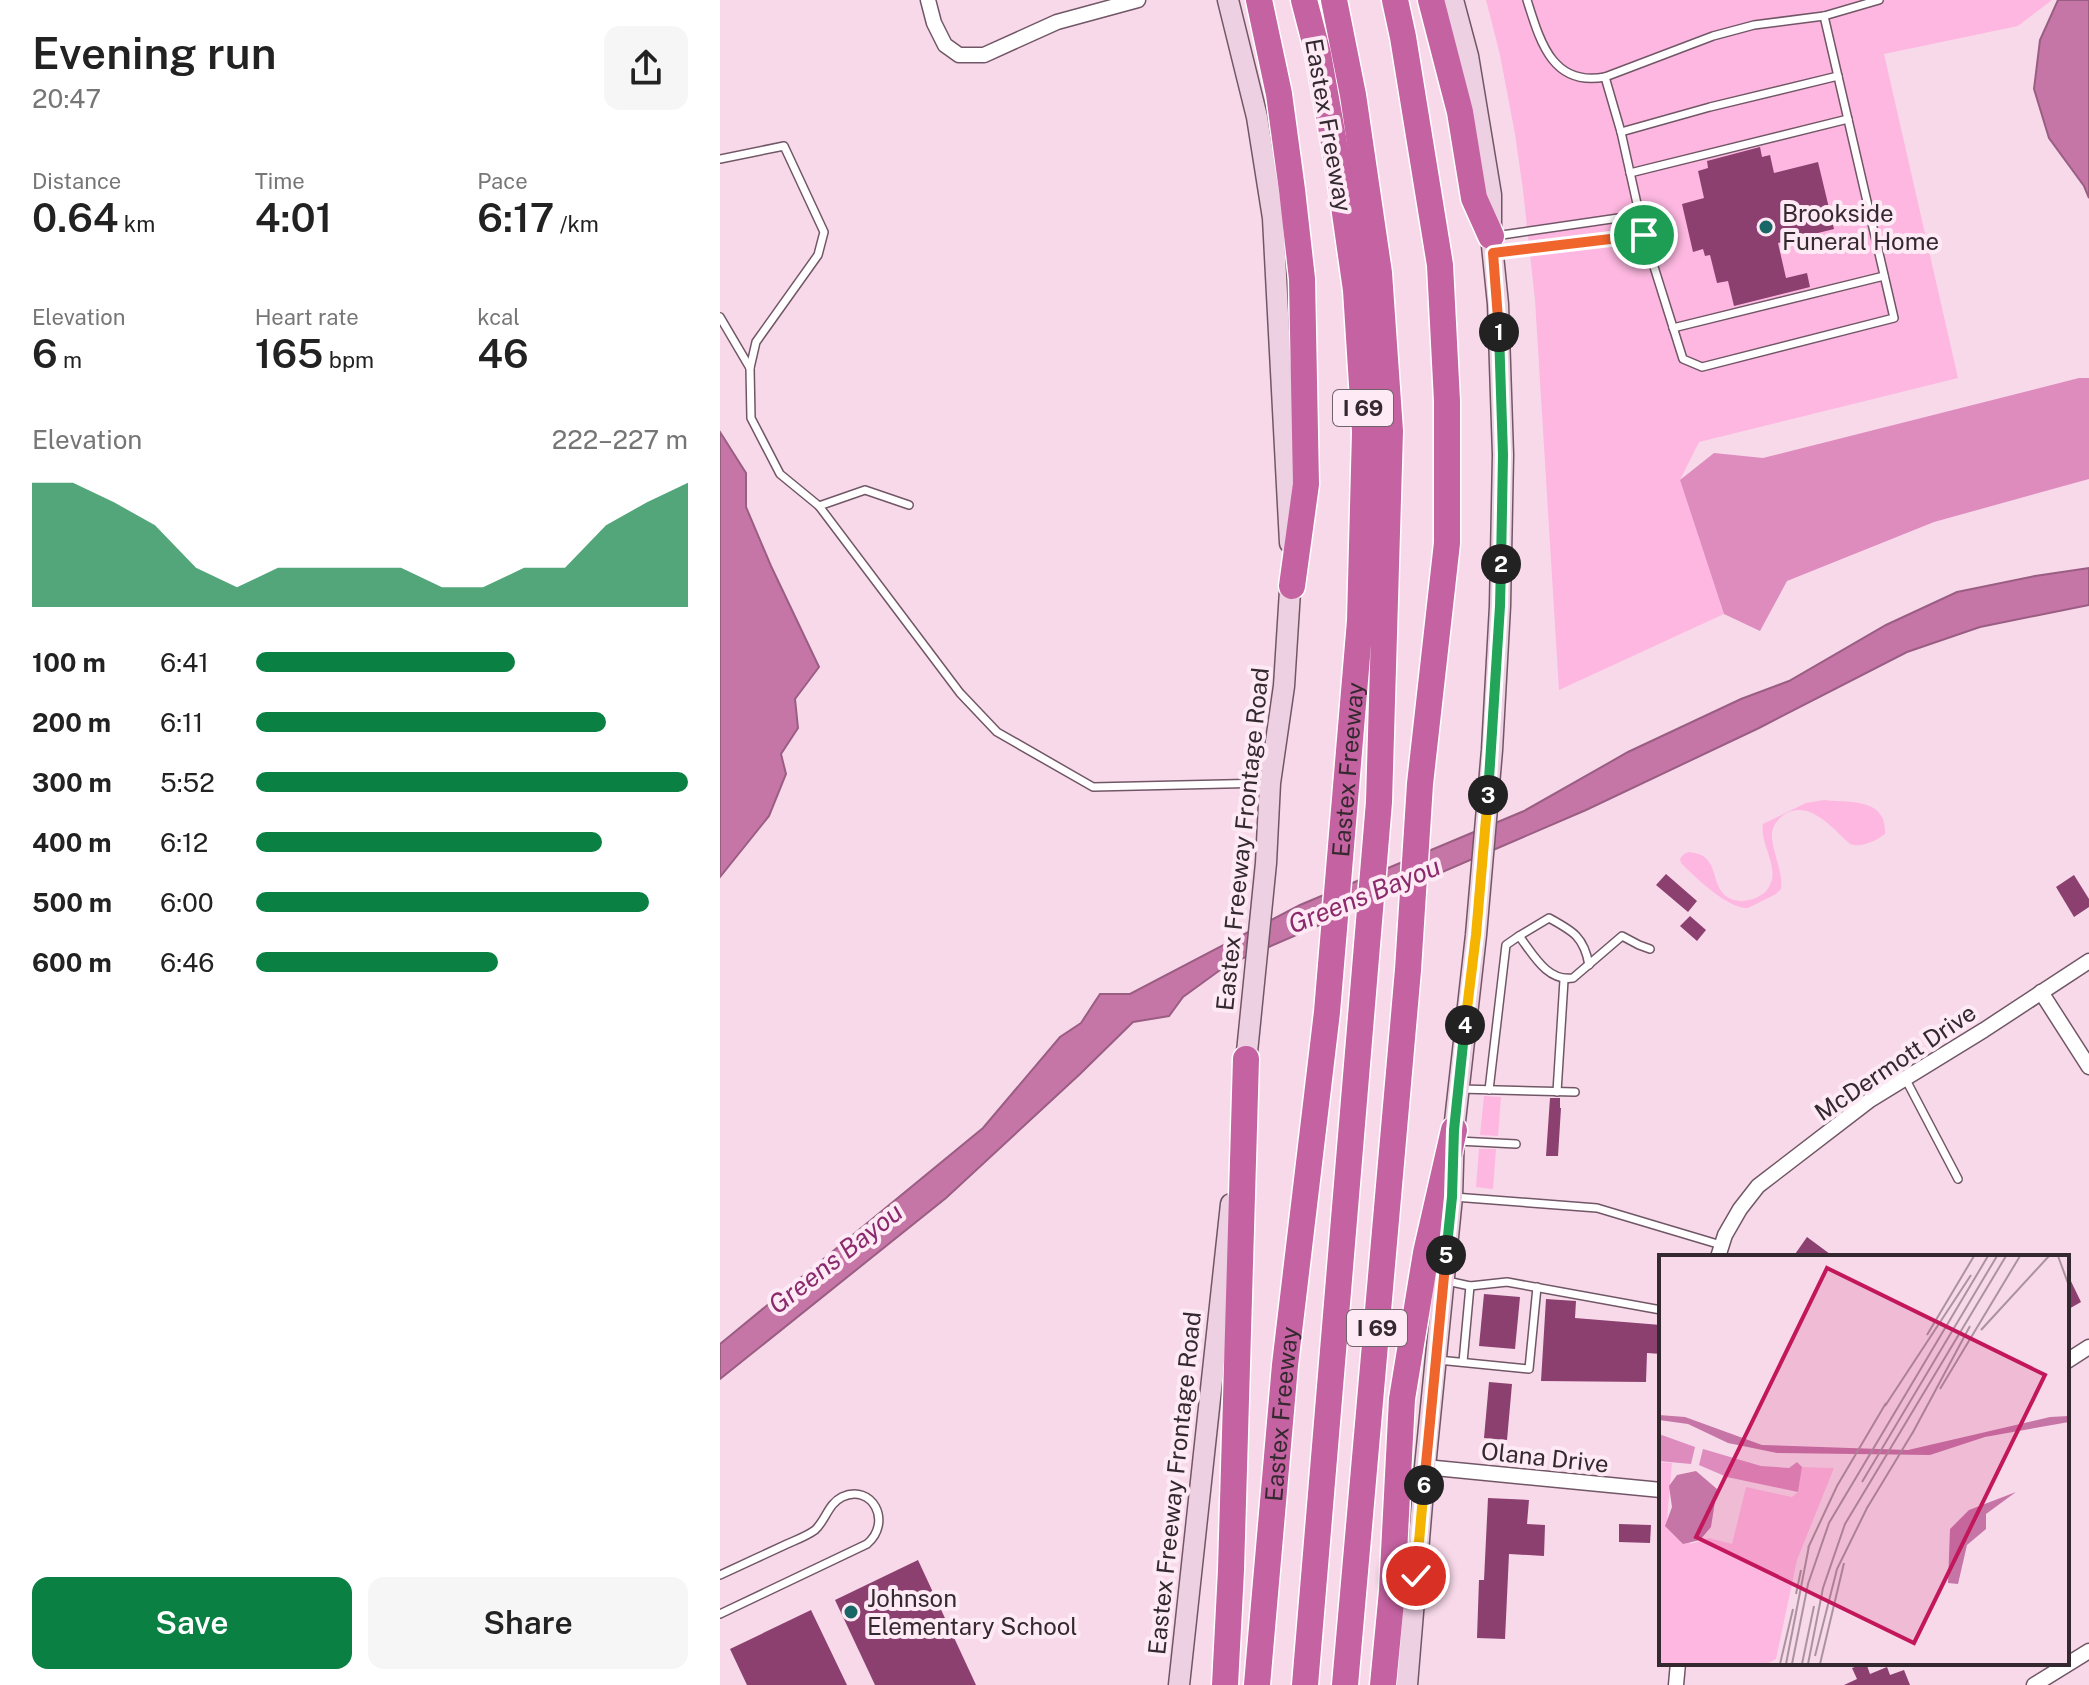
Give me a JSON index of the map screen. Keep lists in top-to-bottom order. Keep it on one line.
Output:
{"streets":{"highway":["Eastex Freeway","I 69"],"main road":["Eastex Freeway Frontage Road"],"street":["McDermott Drive","Olana Drive"]},"water":["Greens Bayou"],"places":["Brookside Funeral Home","Johnson Elementary School"],"page":{"heading":["Evening run","20:47"],"stats":[["Distance","0.64 km"],["Time","4:01"],["Pace","6:17 /km"],["Elevation","6 m"],["Heart rate","165 bpm"],["kcal","46"]],"pins":["1","2","3","4","5","6"],"chart":["Elevation","222–227 m"],"list":[{"name":"100 m","note":"6:41"},{"name":"200 m","note":"6:11"},{"name":"300 m","note":"5:52"},{"name":"400 m","note":"6:12"},{"name":"500 m","note":"6:00"},{"name":"600 m","note":"6:46"}],"buttons":["Save","Share"]}}
